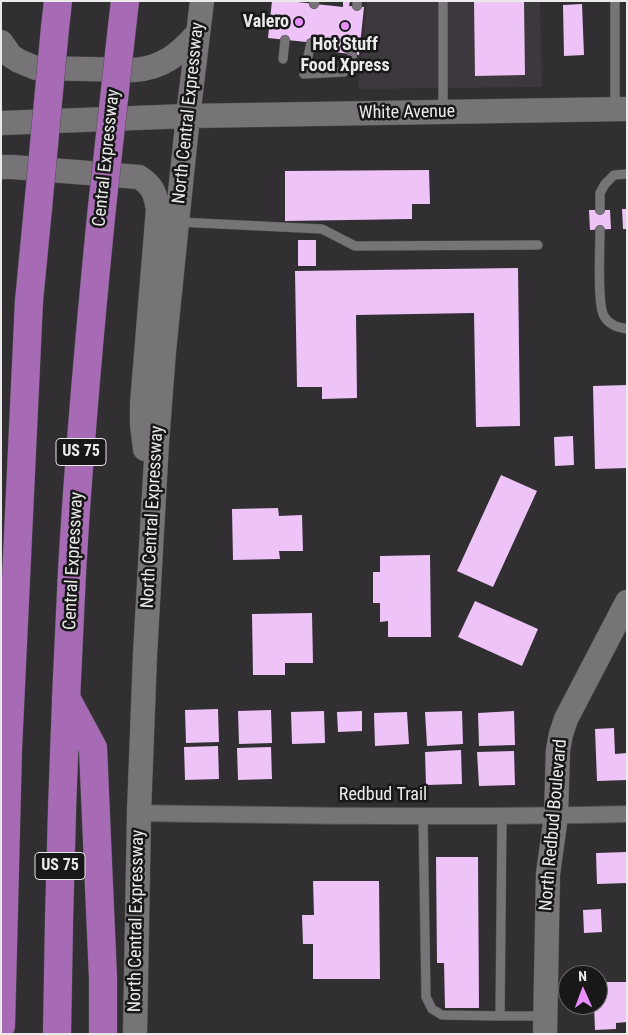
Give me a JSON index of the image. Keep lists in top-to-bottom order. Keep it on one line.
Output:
{"streets":{"highway":["Central Expressway","US 75"],"main road":["North Central Expressway","White Avenue","North Redbud Boulevard"],"street":["Redbud Trail"]},"crossings":[["North Central Expressway","White Avenue"],["North Central Expressway","Redbud Trail"],["Redbud Trail","North Redbud Boulevard"]],"places":["Valero","Hot Stuff Food Xpress"],"north":"top"}
